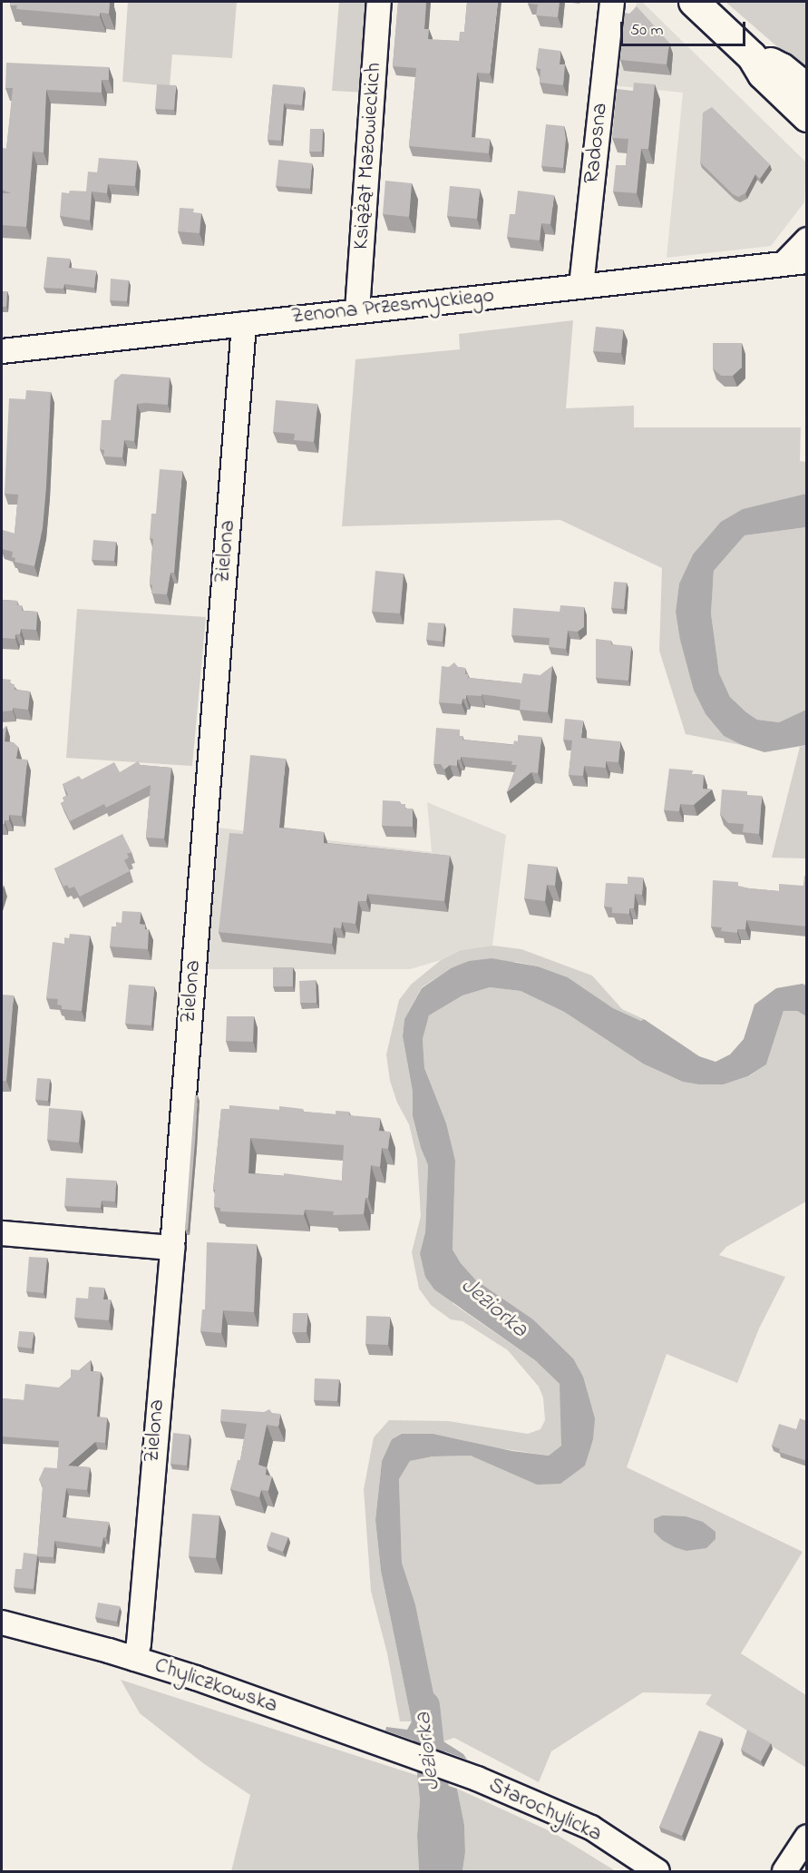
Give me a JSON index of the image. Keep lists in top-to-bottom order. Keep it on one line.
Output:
{"streets":{"street":["Radosna","Książąt Mazowieckich","Zenona Przesmyckiego","Zielona","Chyliczkowska","Starochylicka"]},"crossings":[["Radosna","Zenona Przesmyckiego"],["Książąt Mazowieckich","Zenona Przesmyckiego"],["Zenona Przesmyckiego","Zielona"],["Zielona","Chyliczkowska"],["Chyliczkowska","Starochylicka"]],"water":["Jeziorka"],"scale_bar":"50 m"}
